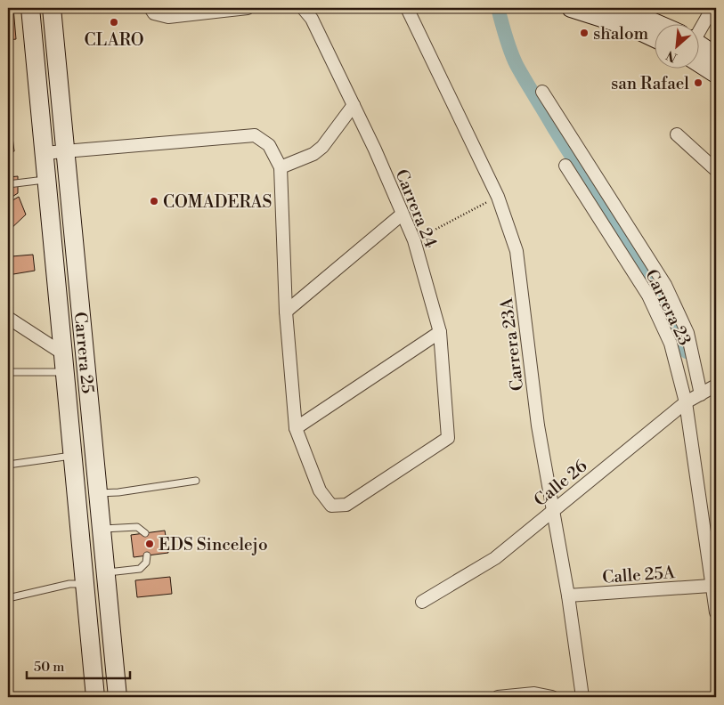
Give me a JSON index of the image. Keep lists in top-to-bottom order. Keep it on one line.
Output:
{"streets":{"main road":["Carrera 25"],"street":["Carrera 24","Carrera 23","Carrera 23A","Calle 26","Calle 25A"]},"crossings":[["Carrera 23","Calle 26"],["Carrera 23","Calle 25A"],["Carrera 23A","Calle 26"],["Carrera 23A","Calle 25A"]],"places":["CLARO","shalom","san Rafael","COMADERAS","EDS Sincelejo"],"scale_bar":"50 m","north":"bottom left"}
